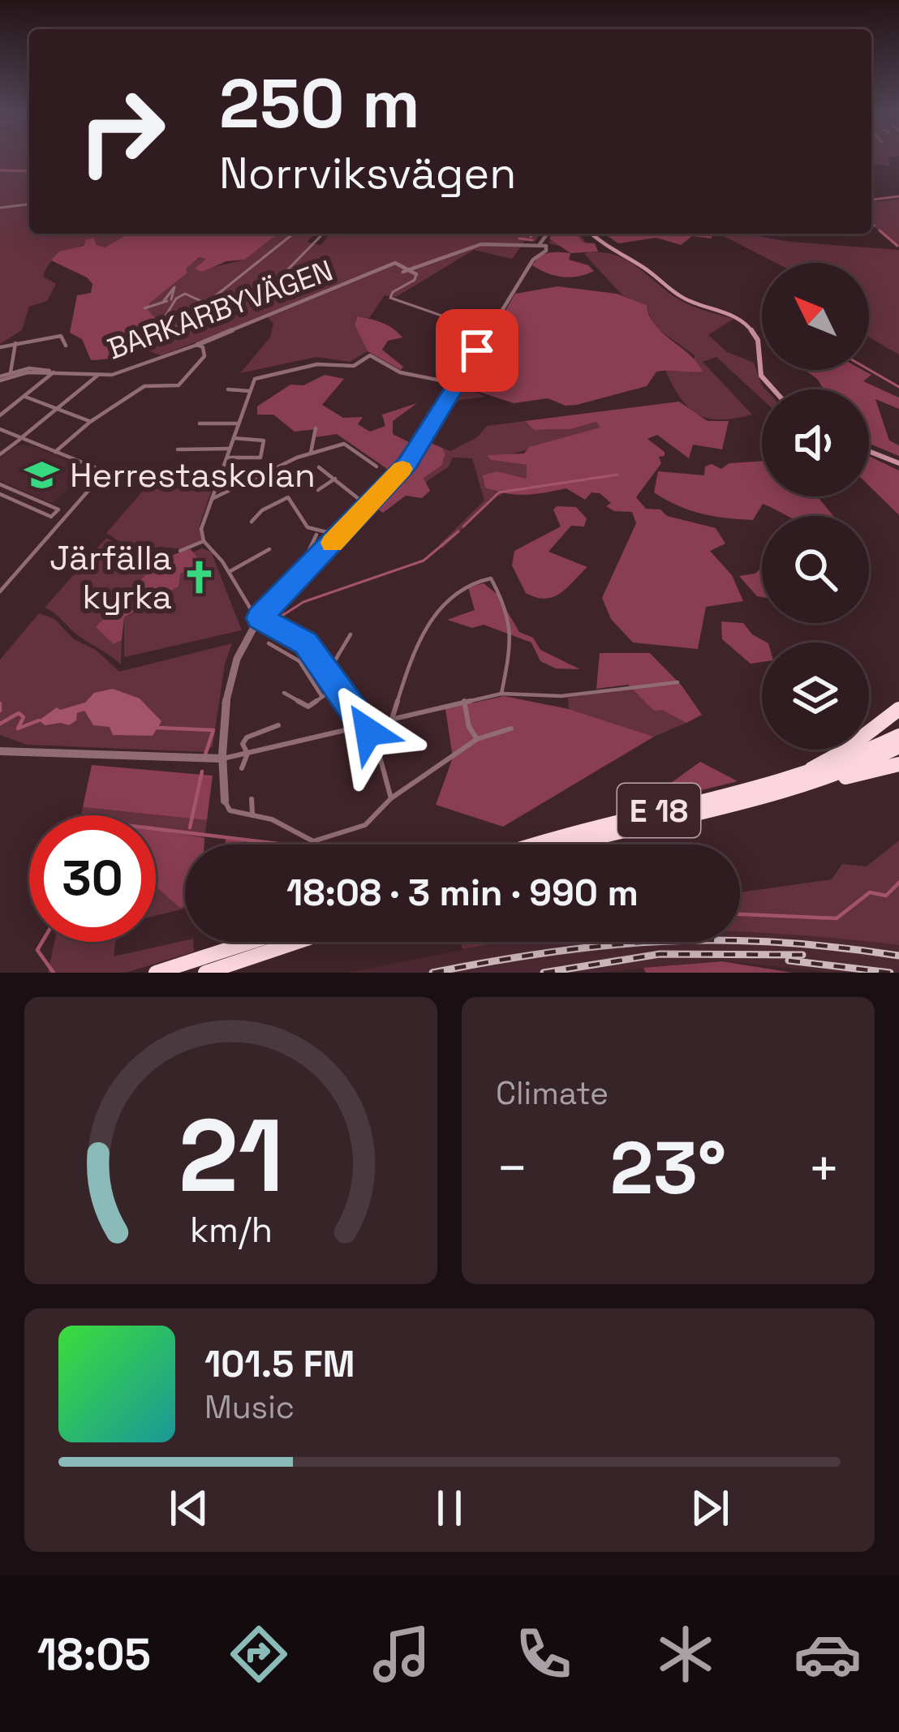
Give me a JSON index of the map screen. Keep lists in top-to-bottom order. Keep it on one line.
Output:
{"streets":{"highway":["E 18"],"street":["BARKARBYVÄGEN"]},"places":{"school or university":["Herrestaskolan"],"church":["Järfälla kyrka"]},"north":"top left","page":{"turn":["250 m","Norrviksvägen"],"limit":"30","trip":"18:08 · 3 min · 990 m","tile":"Climate","heat":["−","23°","+"],"song":["101.5 FM","Music"],"tabs":"18:05","gauge":["21","km/h"]}}
